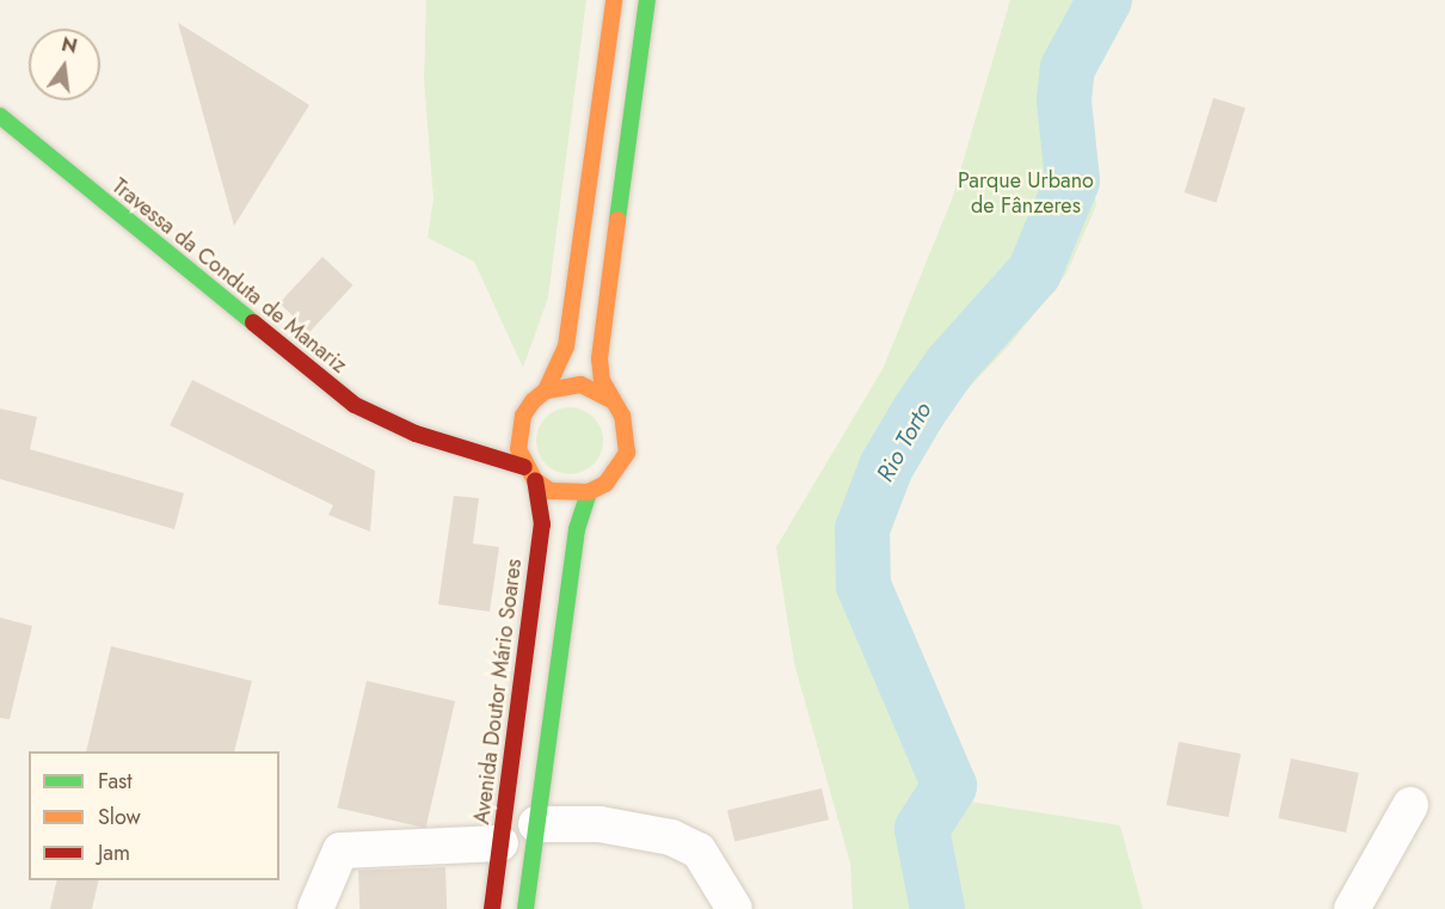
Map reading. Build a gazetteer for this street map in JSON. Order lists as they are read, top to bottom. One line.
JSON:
{"streets":{"main road":["Travessa da Conduta de Manariz","Avenida Doutor Mário Soares"]},"crossings":[["Travessa da Conduta de Manariz","Avenida Doutor Mário Soares"]],"water":["Rio Torto"],"parks":["Parque Urbano de Fânzeres"],"legend":["Fast","Slow","Jam"],"north":"top"}
